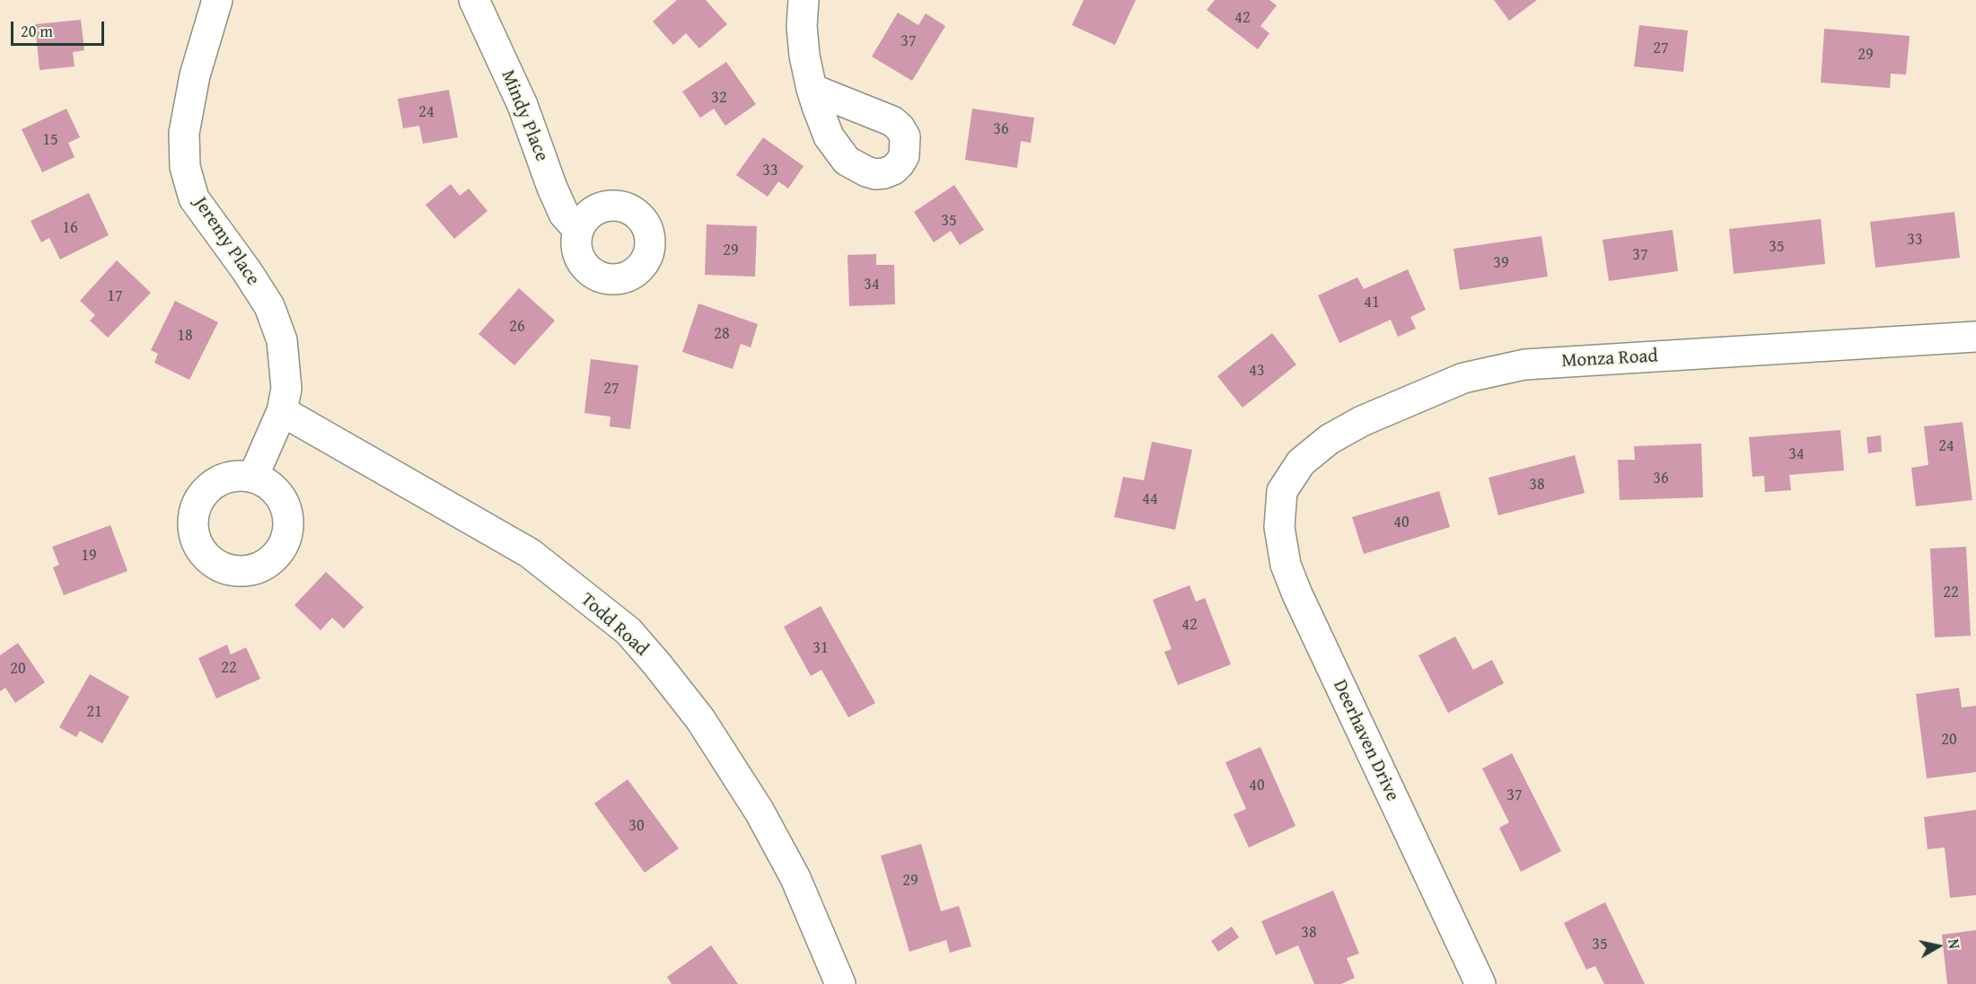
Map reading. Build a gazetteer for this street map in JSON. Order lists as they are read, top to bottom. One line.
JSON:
{"streets":{"street":["Mindy Place","Jeremy Place","Monza Road","Todd Road","Deerhaven Drive"]},"crossings":[["Jeremy Place","Todd Road"],["Monza Road","Deerhaven Drive"]],"house_numbers":["42","37","27","29","32","24","36","15","33","35","16","33","35","29","37","39","34","17","41","26","28","18","43","27","24","34","36","38","44","40","19","22","42","31","22","20","21","20","40","37","30","29","38","35"],"scale_bar":"20 m","north":"right"}
